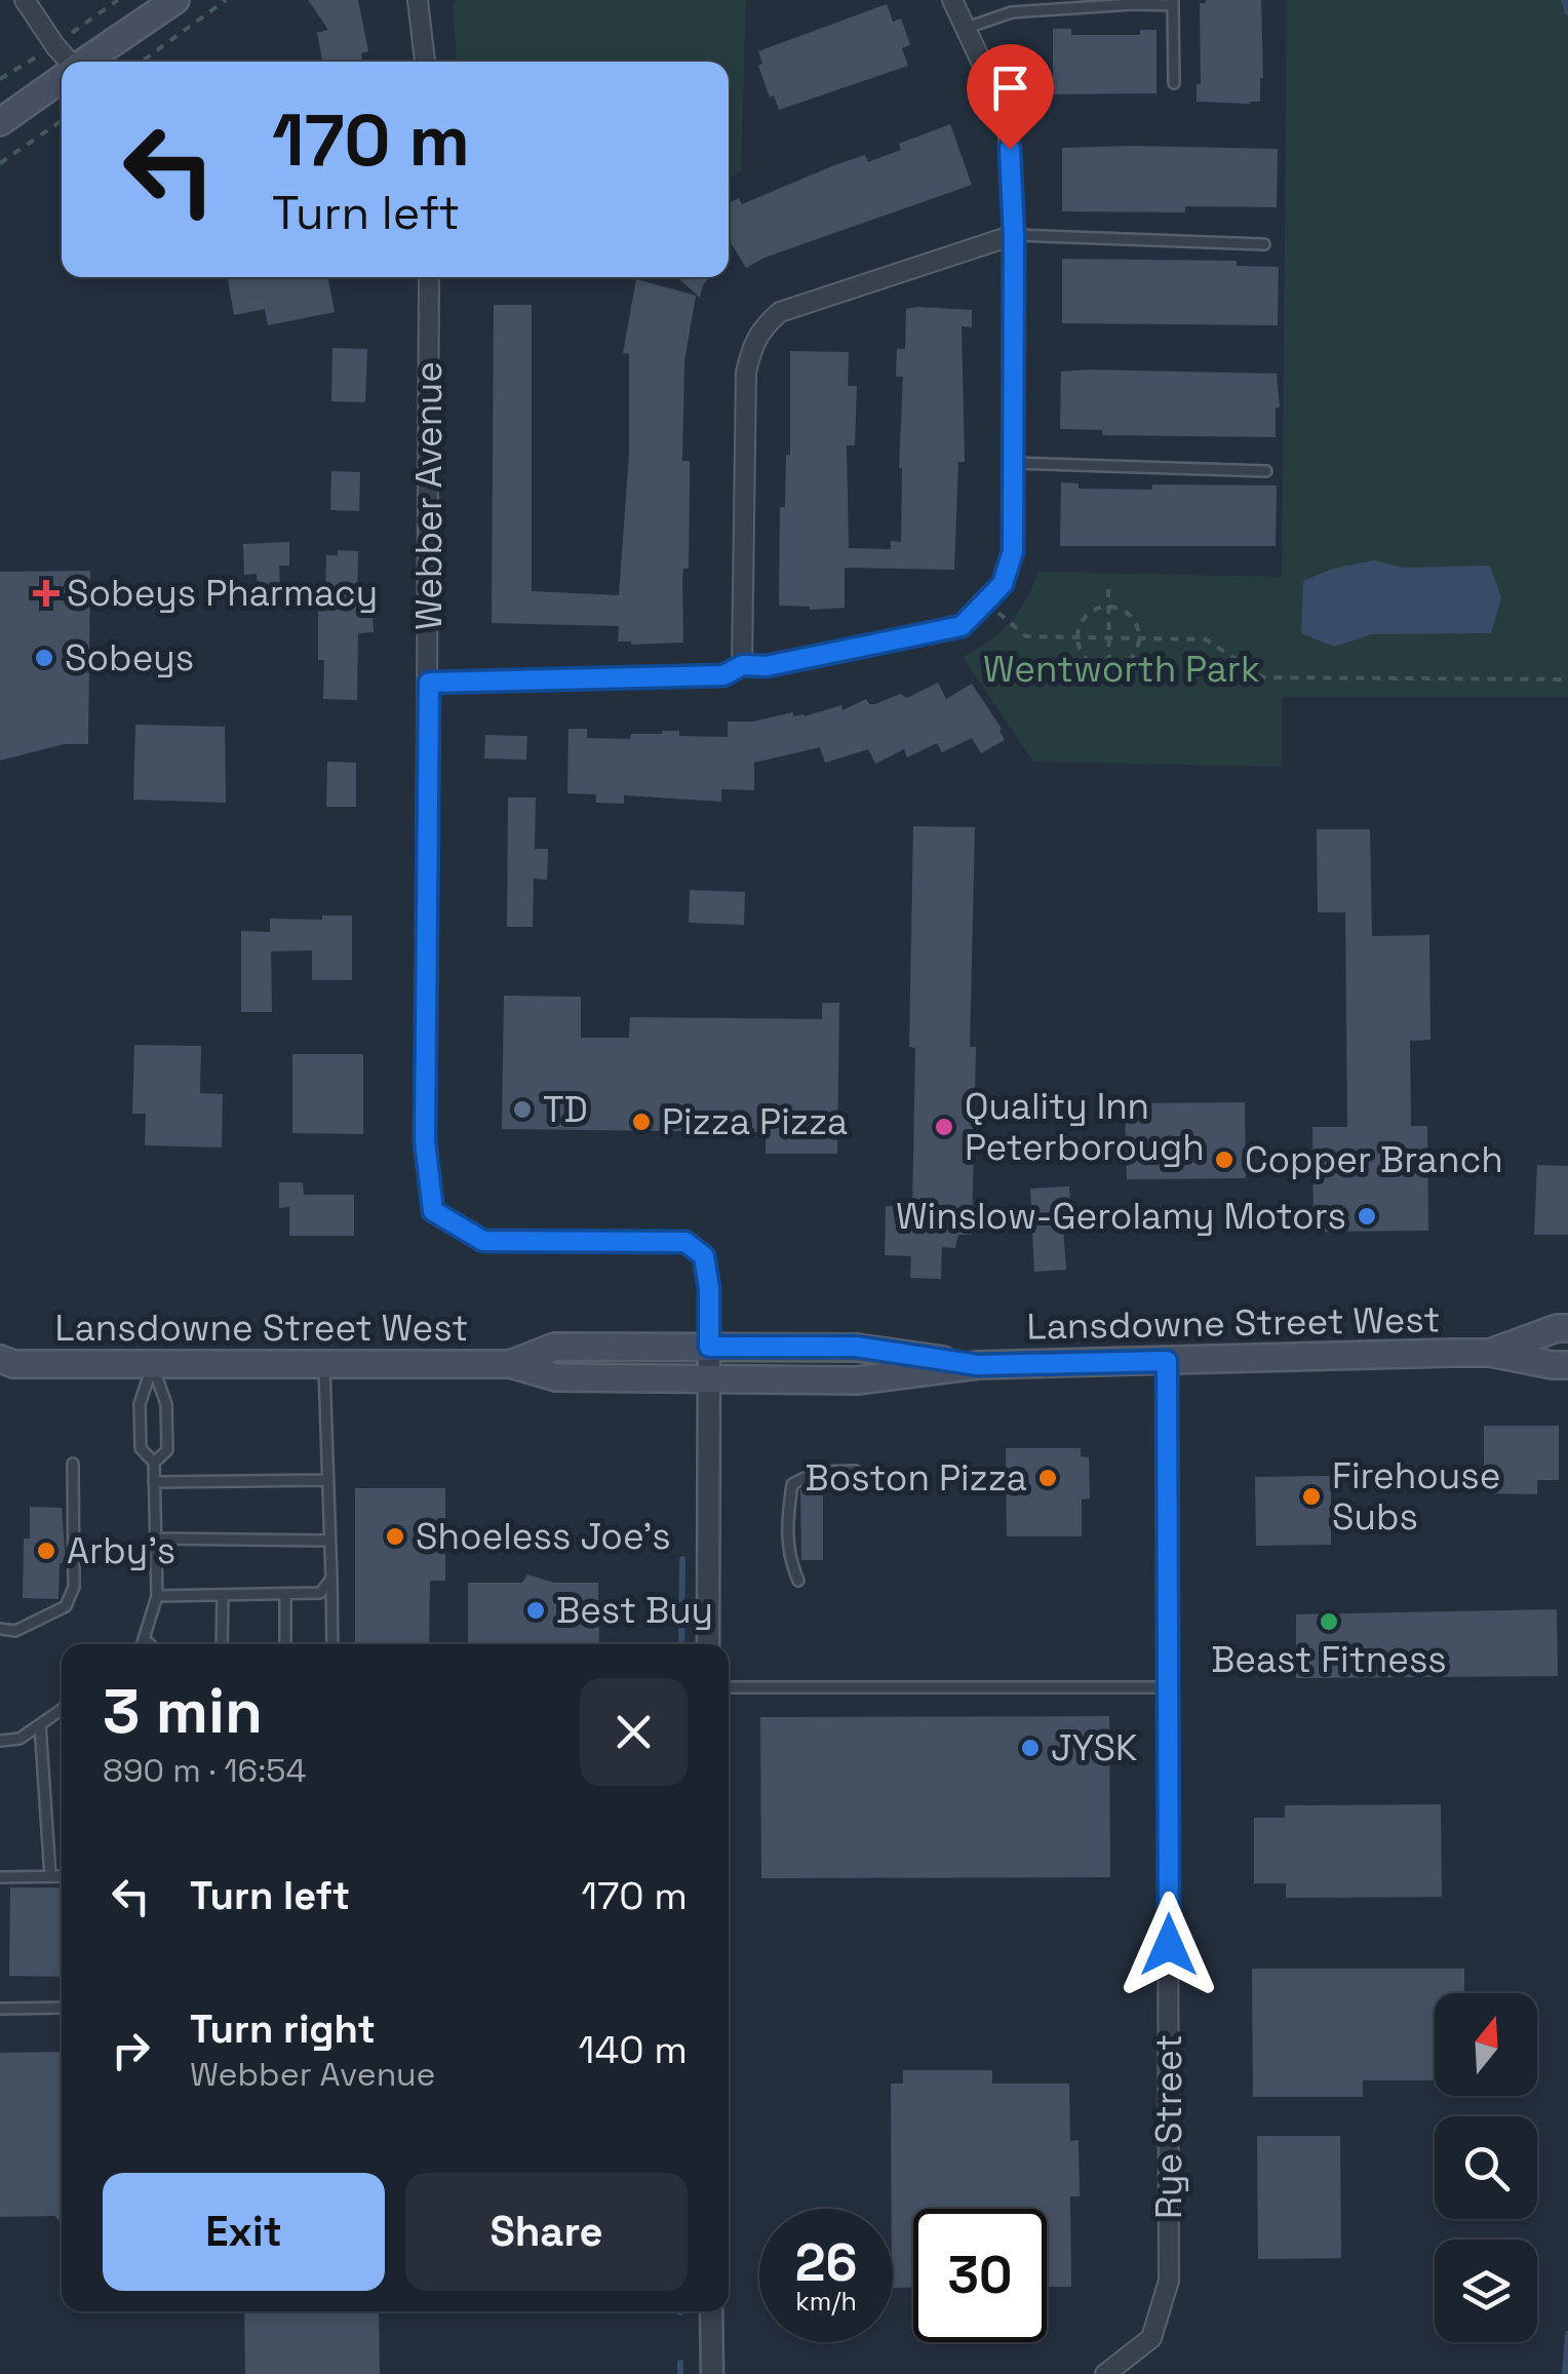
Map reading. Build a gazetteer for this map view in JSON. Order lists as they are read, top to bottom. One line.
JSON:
{"streets":{"main road":["Lansdowne Street West"],"street":["Webber Avenue","Rye Street"]},"crossings":[["Webber Avenue","Lansdowne Street West"],["Lansdowne Street West","Rye Street"]],"parks":["Wentworth Park"],"places":{"health":["Sobeys Pharmacy"],"other":["Sobeys","TD","Pizza Pizza","Quality Inn Peterborough","Copper Branch","Winslow-Gerolamy Motors","Boston Pizza","Firehouse Subs","Shoeless Joe's","Arby's","Best Buy","Beast Fitness","JYSK"]},"north":"top","page":{"turn":["170 m","Turn left"],"heading":["3 min","890 m · 16:54"],"list":[{"name":"Turn left","value":"170 m"},{"name":"Turn right","note":"Webber Avenue","value":"140 m"}],"buttons":["Exit","Share"],"speed":"26 km/h","limit":"30"}}
